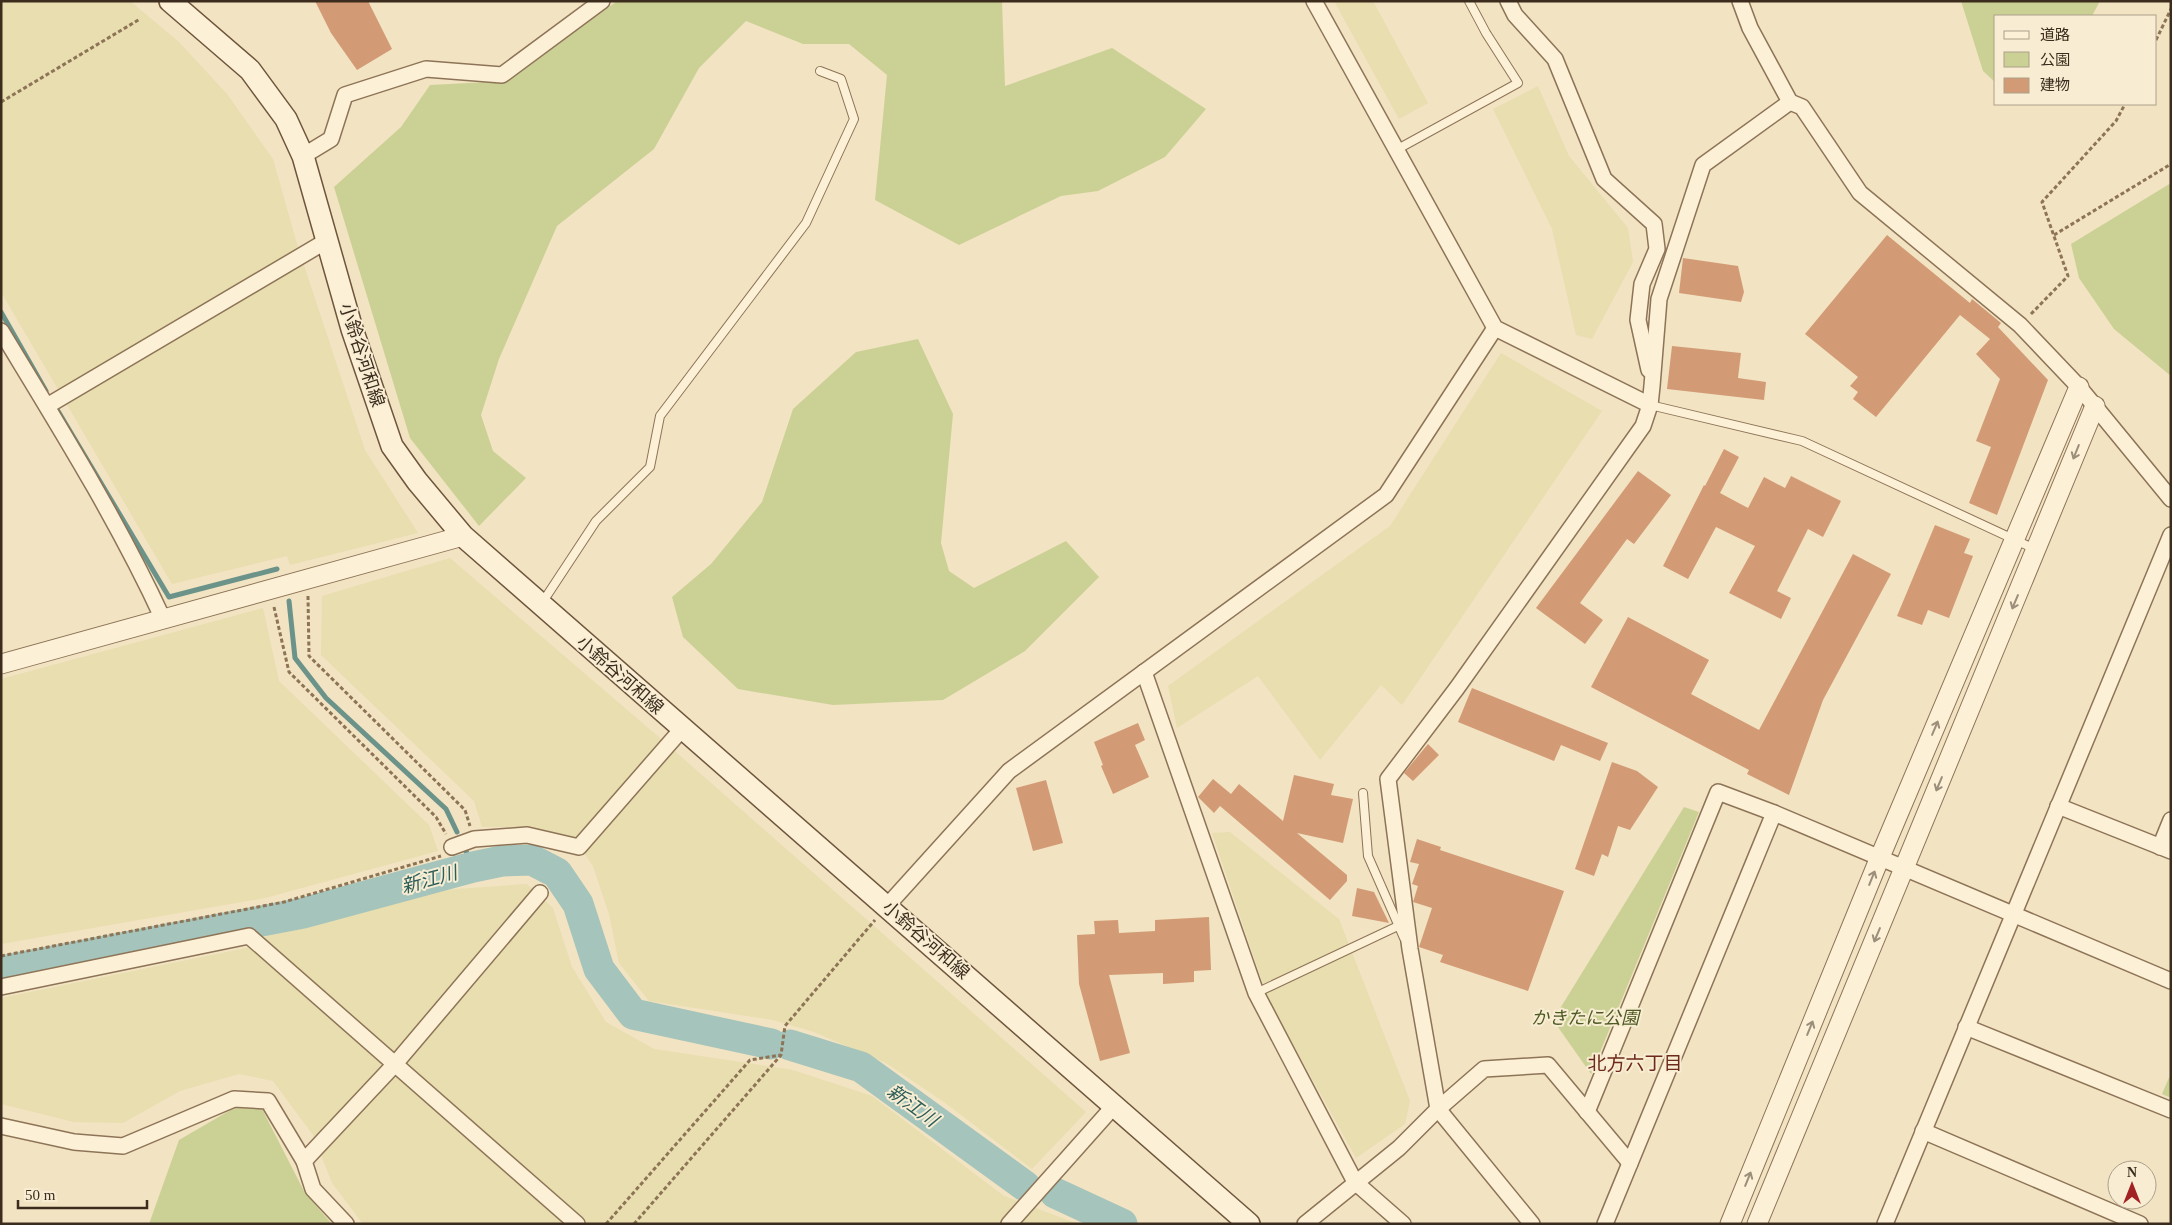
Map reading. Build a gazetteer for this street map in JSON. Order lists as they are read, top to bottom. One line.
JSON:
{"streets":{"main road":["小鈴谷河和線"]},"districts":["北方六丁目"],"water":["新江川"],"parks":["かきたに公園"],"legend":["道路","公園","建物"],"scale_bar":"50 m","north":"top"}
